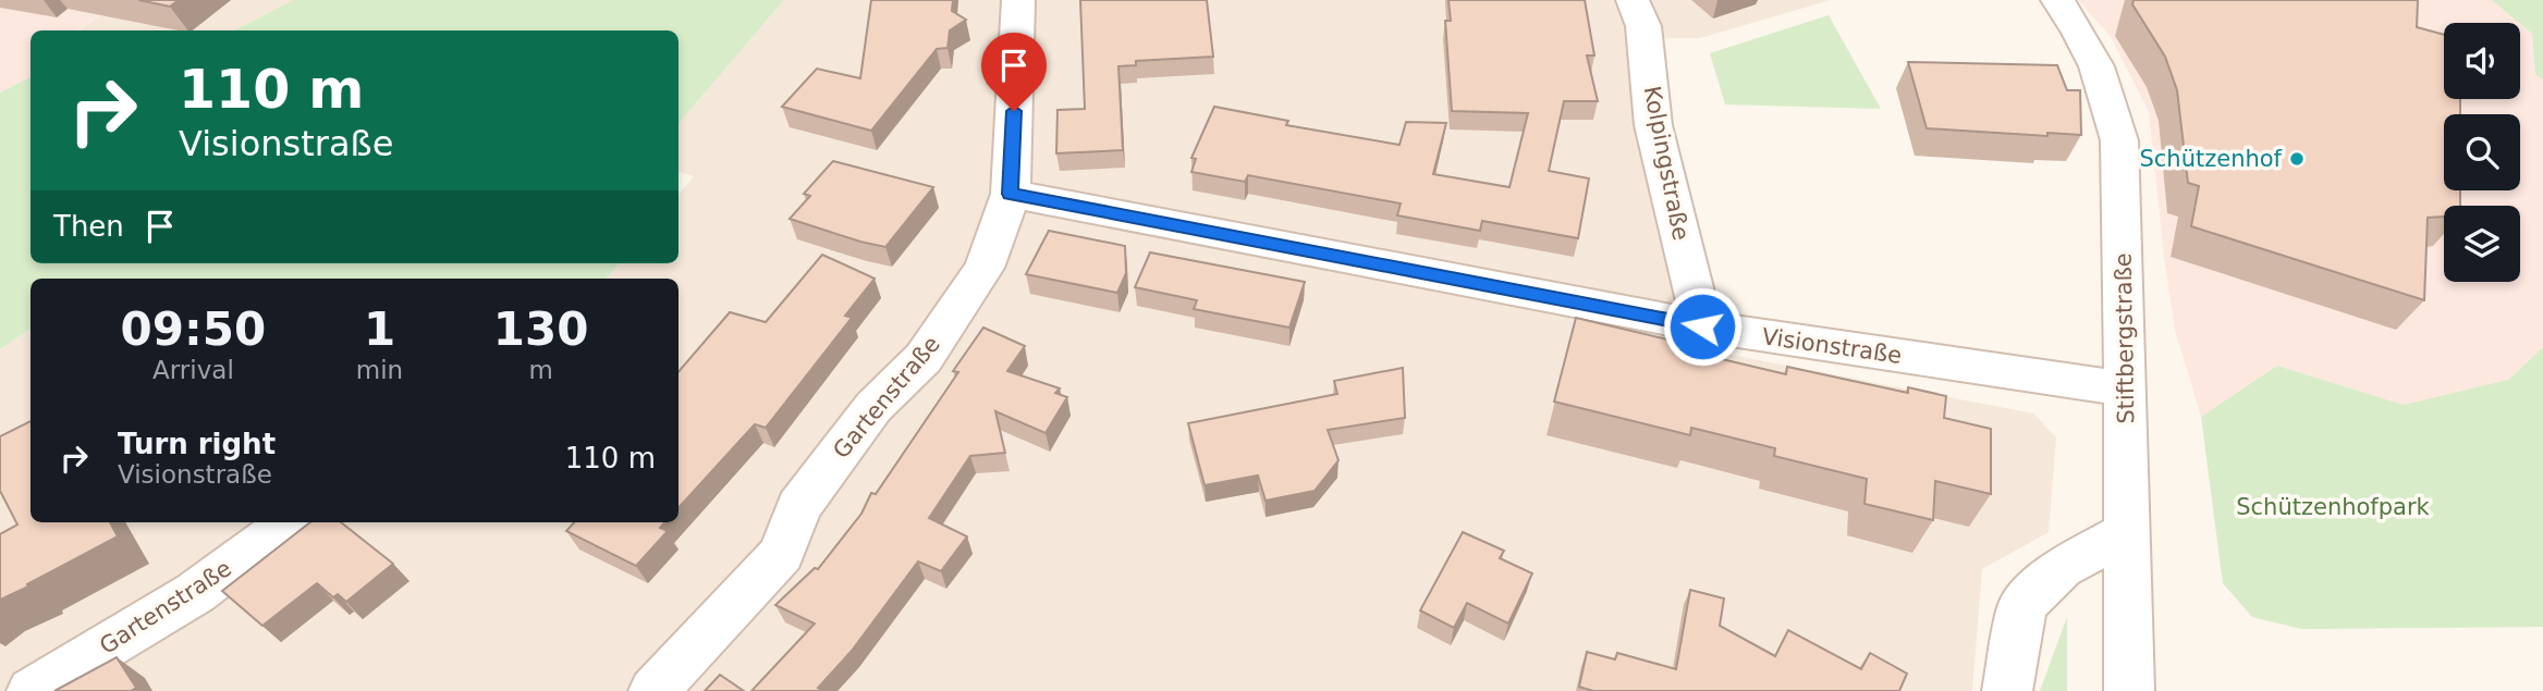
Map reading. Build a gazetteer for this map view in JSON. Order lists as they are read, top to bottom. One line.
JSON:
{"streets":{"street":["Kolpingstraße","Stiftbergstraße","Visionstraße","Gartenstraße"]},"crossings":[["Kolpingstraße","Visionstraße"],["Stiftbergstraße","Visionstraße"],["Visionstraße","Gartenstraße"]],"parks":["Schützenhofpark"],"places":["Schützenhof"],"page":{"turn":["110 m","Visionstraße"],"then":"Then","eta":["09:50","Arrival","1","min","130","m"],"list":[{"name":"Turn right","note":"Visionstraße","value":"110 m"}]}}
